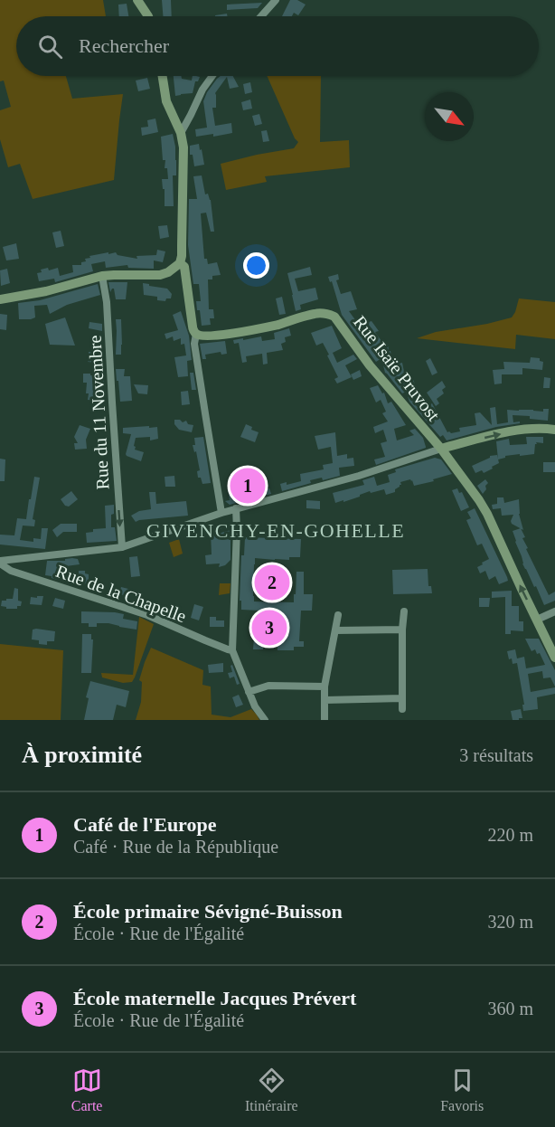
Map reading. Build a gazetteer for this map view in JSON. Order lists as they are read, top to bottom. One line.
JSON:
{"streets":{"street":["Rue Isaïe Pruvost","Rue du 11 Novembre","Rue de la Chapelle"]},"one_way":["Rue Isaïe Pruvost","Rue du 11 Novembre"],"districts":["GIVENCHY-EN-GOHELLE"],"north":"bottom right","page":{"search":"Rechercher","pins":["1","2","3"],"heading":["À proximité","3 résultats"],"list":[{"mark":"1","name":"Café de l'Europe","note":"Café · Rue de la République","value":"220 m"},{"mark":"2","name":"École primaire Sévigné-Buisson","note":"École · Rue de l'Égalité","value":"320 m"},{"mark":"3","name":"École maternelle Jacques Prévert","note":"École · Rue de l'Égalité","value":"360 m"}],"nav":["Carte","Itinéraire","Favoris"]}}
